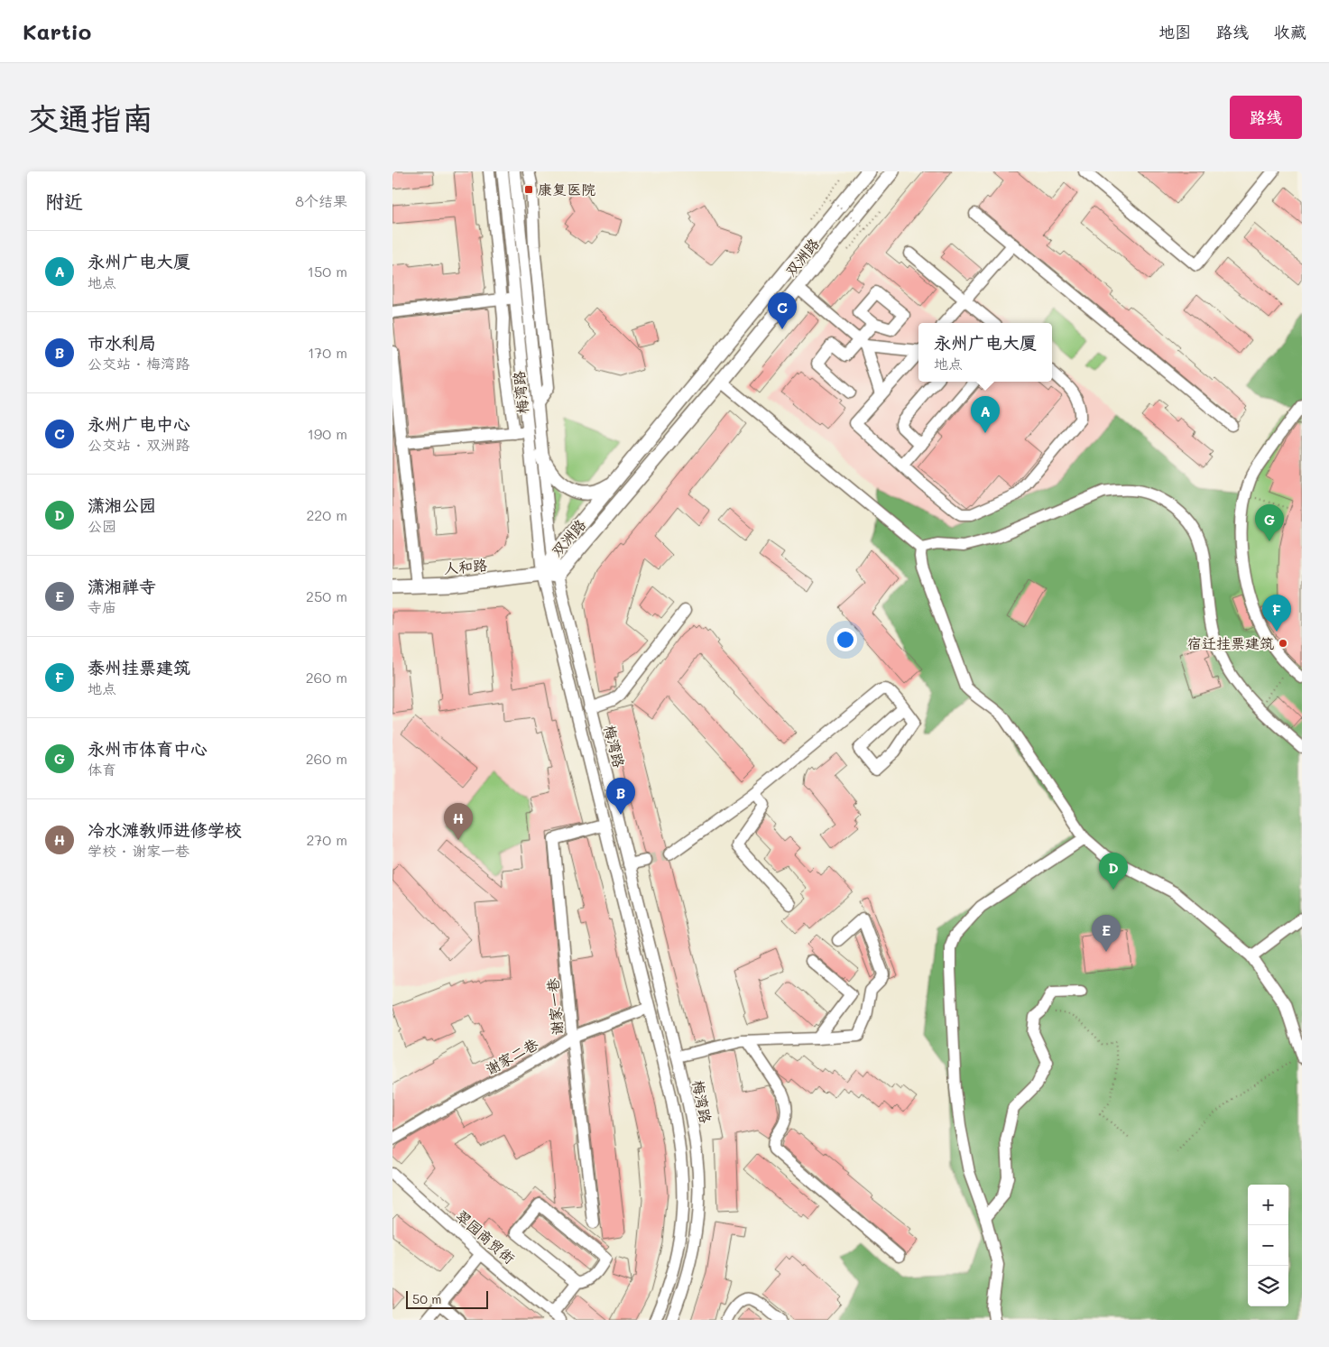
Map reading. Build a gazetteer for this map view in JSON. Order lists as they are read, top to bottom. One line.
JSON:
{"streets":{"main road":["双洲路","人和路"],"street":["梅湾路","谢家一巷","谢家二巷","翠园商贸街"]},"crossings":[["双洲路","梅湾路"],["双洲路","人和路"],["梅湾路","人和路"],["梅湾路","谢家一巷"],["梅湾路","谢家二巷"],["谢家一巷","谢家二巷"]],"places":{"transit":["康复医院"],"other":["宿迁挂票建筑"]},"scale_bar":"50 m","page":{"header":"Kartio","nav":["地图","路线","收藏"],"buttons":"路线","title":"交通指南","heading":["附近","8个结果"],"list":[{"mark":"A","name":"永州广电大厦","note":"地点","value":"150 m"},{"mark":"B","name":"市水利局","note":"公交站 · 梅湾路","value":"170 m"},{"mark":"C","name":"永州广电中心","note":"公交站 · 双洲路","value":"190 m"},{"mark":"D","name":"潇湘公园","note":"公园","value":"220 m"},{"mark":"E","name":"潇湘禅寺","note":"寺庙","value":"250 m"},{"mark":"F","name":"泰州挂票建筑","note":"地点","value":"260 m"},{"mark":"G","name":"永州市体育中心","note":"体育","value":"260 m"},{"mark":"H","name":"冷水滩教师进修学校","note":"学校 · 谢家一巷","value":"270 m"}],"pins":["C","A","G","F","B","H","D","E"],"popup":["永州广电大厦","地点"],"map_buttons":["+","−"],"scale":"50 m"}}
